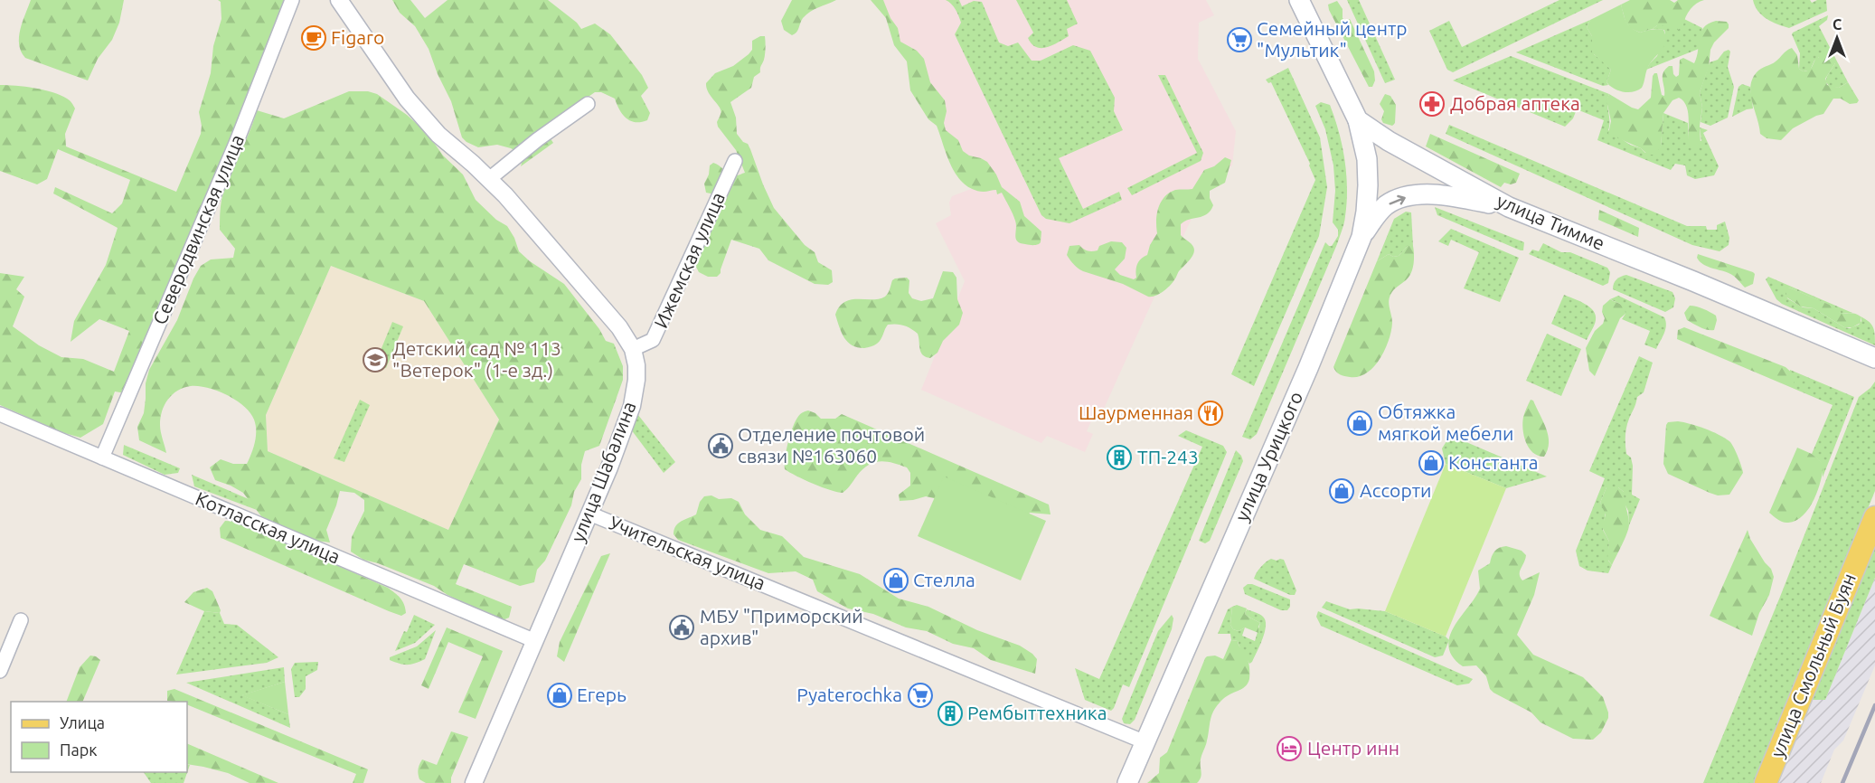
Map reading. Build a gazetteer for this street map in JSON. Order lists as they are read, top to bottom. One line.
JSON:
{"streets":{"main road":["улица Тимме","улица Урицкого","улица Смольный Буян"],"street":["Северодвинская улица","Ижемская улица","улица Шабалина","Котласская улица","Учительская улица"]},"crossings":[["улица Тимме","улица Урицкого"],["Северодвинская улица","Котласская улица"],["Ижемская улица","улица Шабалина"],["улица Урицкого","Учительская улица"],["улица Шабалина","Котласская улица"],["улица Шабалина","Учительская улица"]],"places":{"cafe":["Figaro"],"supermarket":["Семейный центр \"Мультик\"","Pyaterochka"],"pharmacy":["Добрая аптека"],"school or university":["Детский сад № 113 \"Ветерок\" (1-е зд.)"],"restaurant":["Шаурменная"],"shop":["Обтяжка мягкой мебели","Константа","Ассорти","Стелла","Егерь"],"public building":["Отделение почтовой связи №163060","МБУ \"Приморский архив\""],"building":["ТП-243","Рембыттехника"],"hotel":["Центр инн"]},"legend":["Улица","Парк"],"north":"top"}
